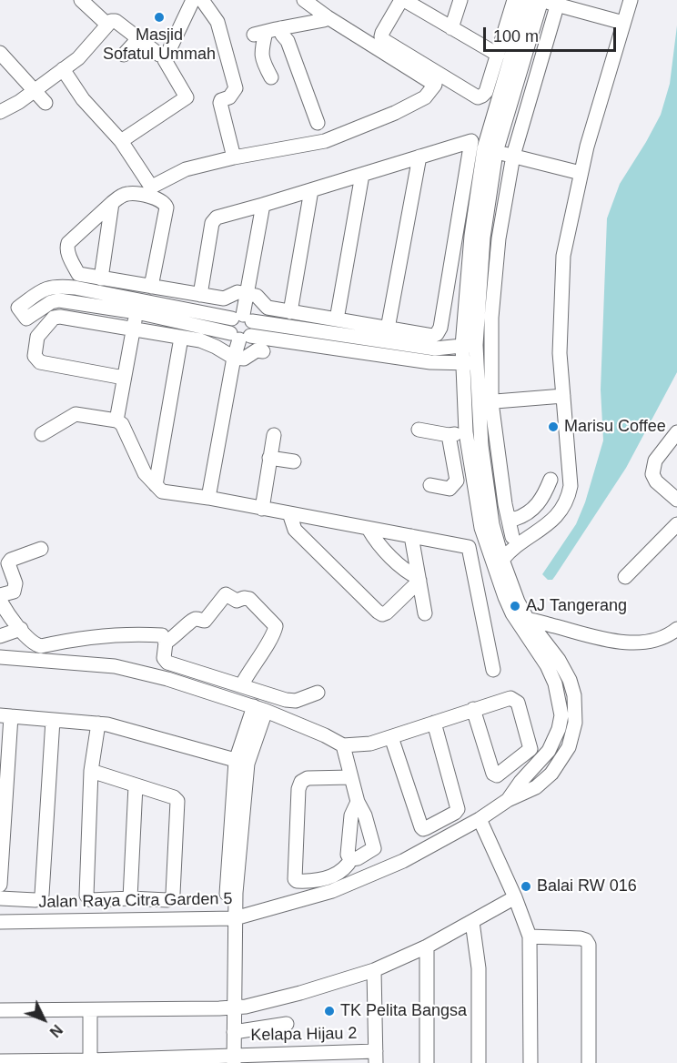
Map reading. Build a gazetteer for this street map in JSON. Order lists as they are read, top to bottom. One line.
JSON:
{"streets":{"street":["Jalan Raya Citra Garden 5","Kelapa Hijau 2"]},"places":["Masjid Sofatul Ummah","Marisu Coffee","AJ Tangerang","Balai RW 016","TK Pelita Bangsa"],"scale_bar":"100 m","north":"bottom right"}
